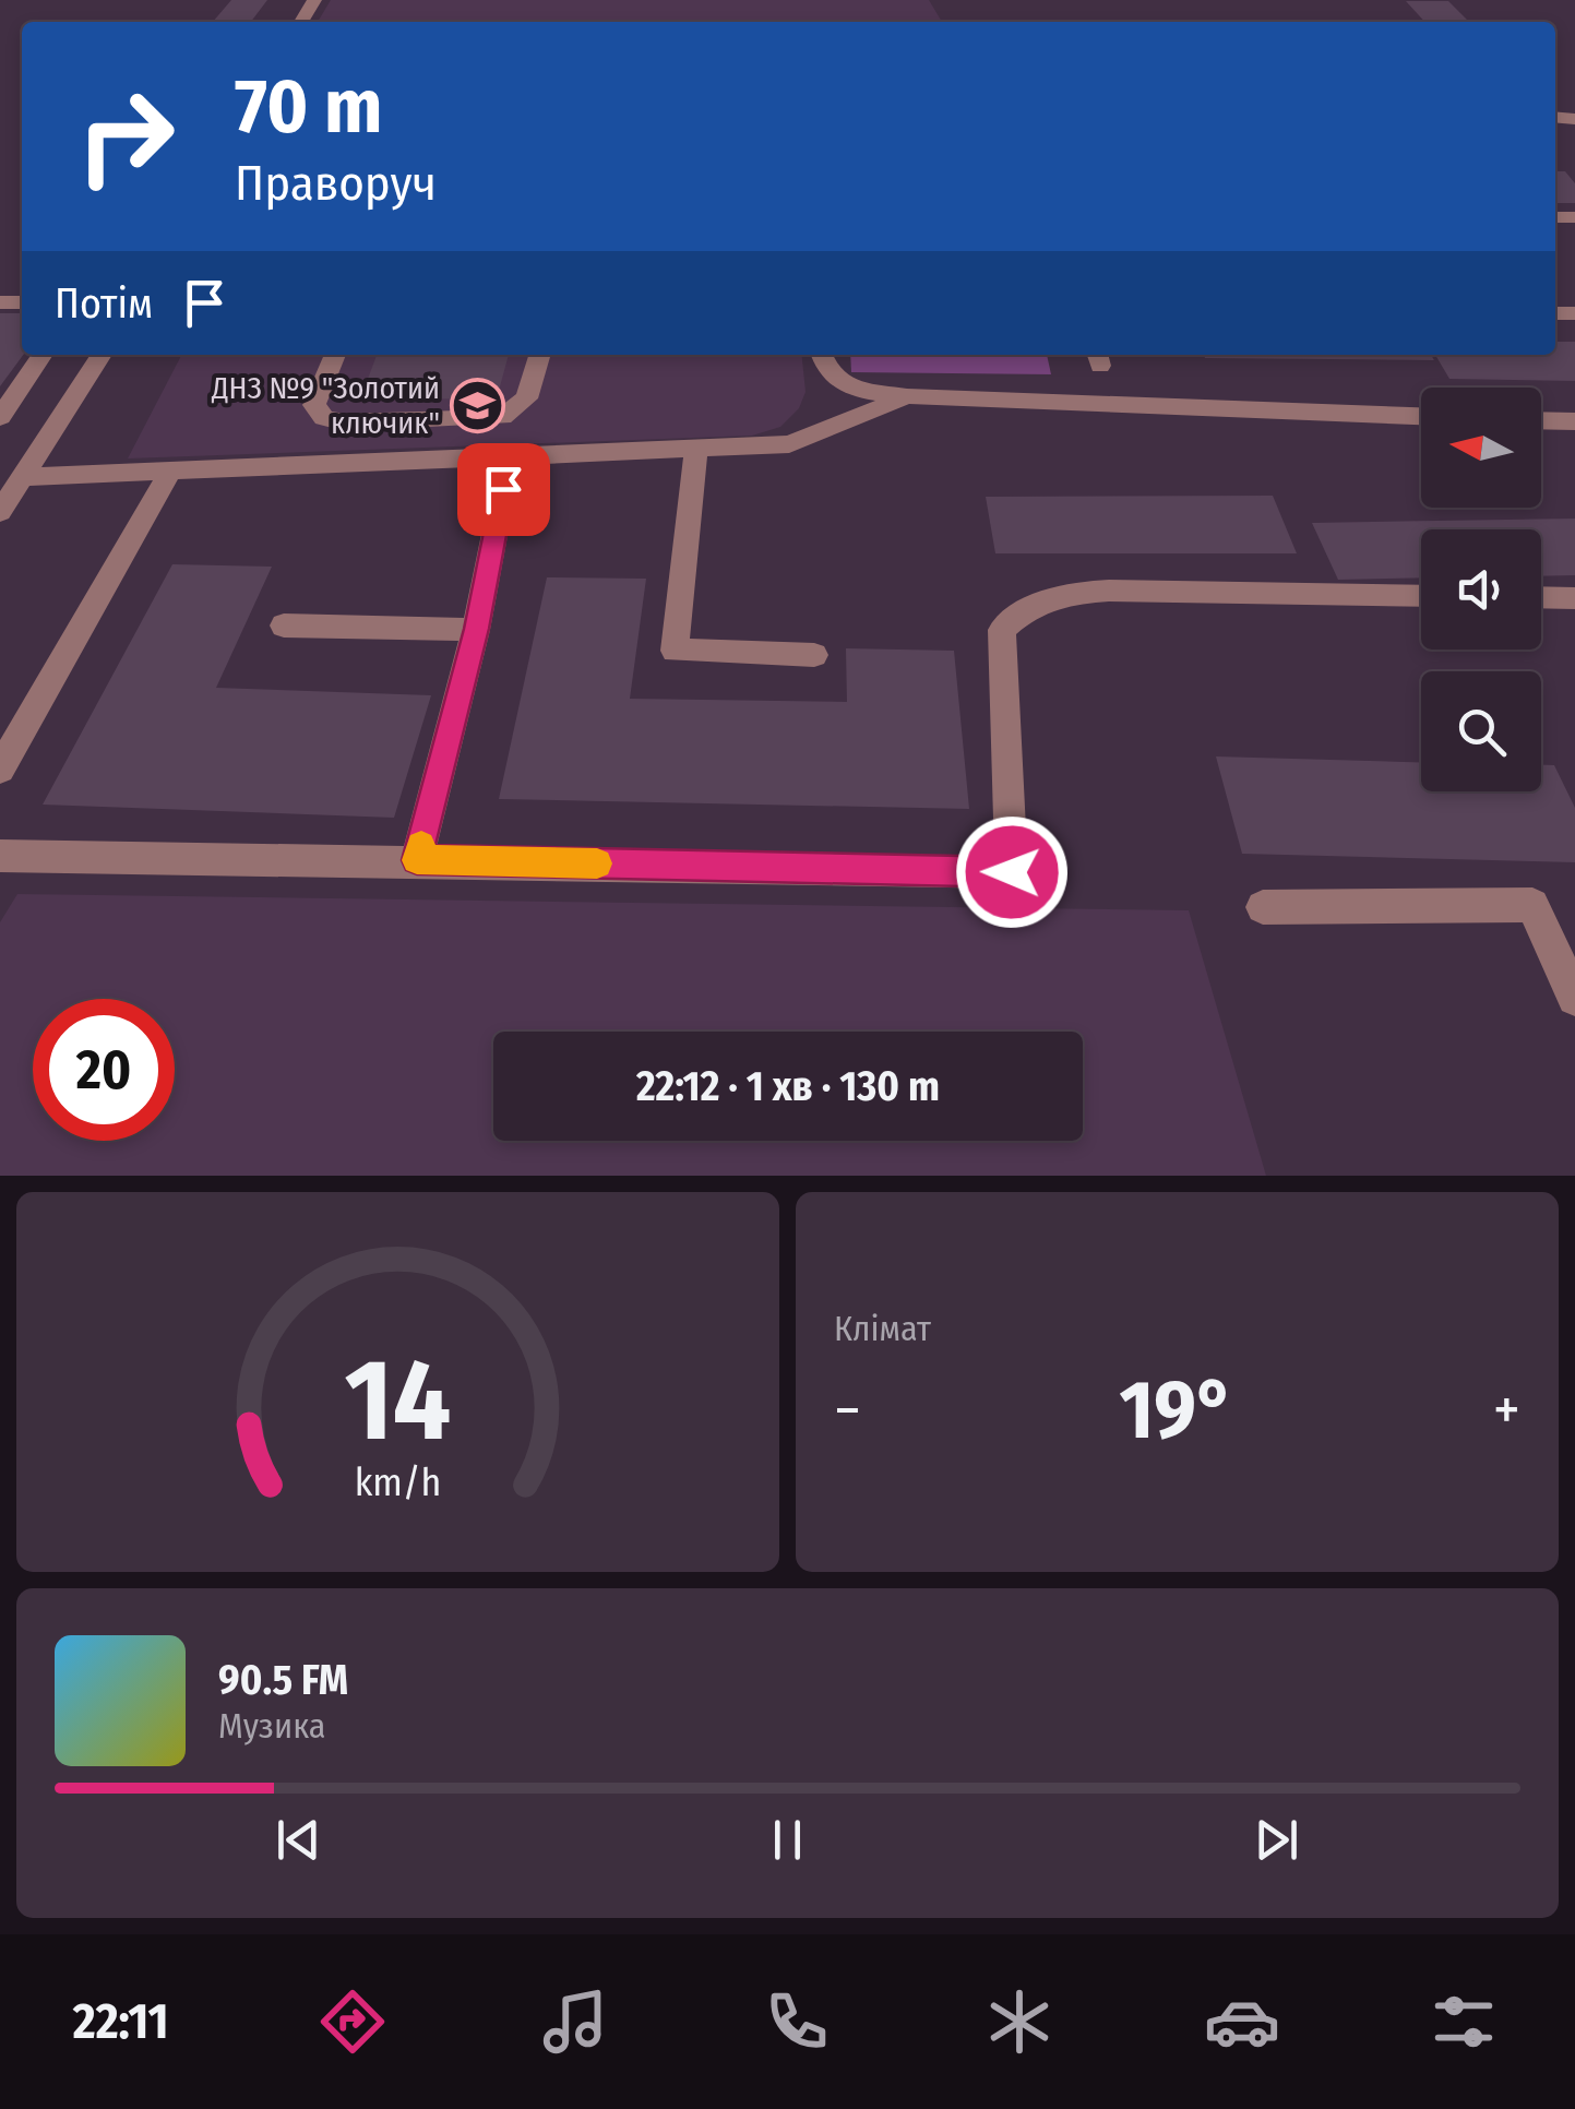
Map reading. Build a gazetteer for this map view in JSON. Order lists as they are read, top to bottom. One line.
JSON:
{"places":{"school or university":["ДНЗ №9 \"Золотий ключик\""]},"north":"left","page":{"turn":["70 m","Праворуч"],"then":"Потім","limit":"20","trip":"22:12 · 1 хв · 130 m","tile":"Клімат","heat":["−","19°","+"],"song":["90.5 FM","Музика"],"tabs":"22:11","gauge":["14","km/h"]}}
